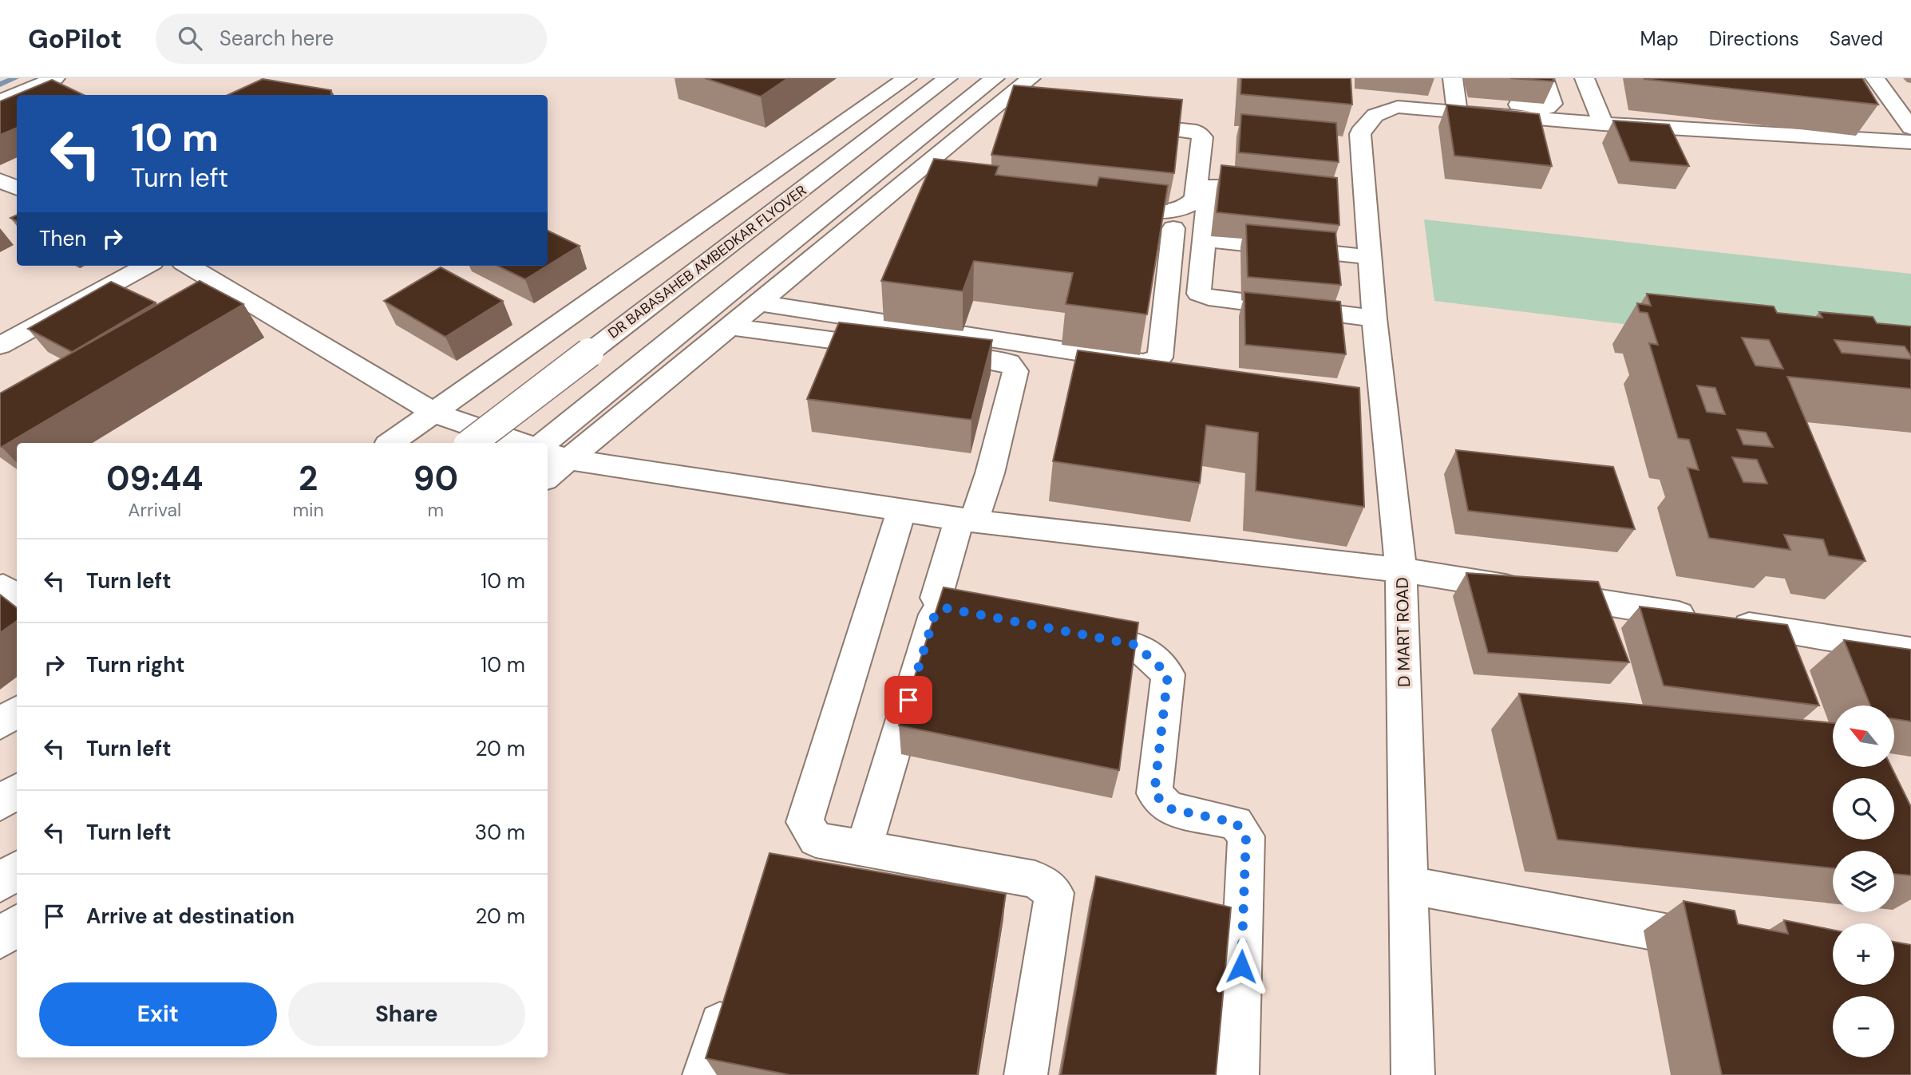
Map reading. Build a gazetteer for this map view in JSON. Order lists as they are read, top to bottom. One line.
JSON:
{"streets":{"street":["DR BABASAHEB AMBEDKAR FLYOVER","D MART ROAD"]},"north":"top left","page":{"header":"GoPilot","search":"Search here","nav":["Map","Directions","Saved"],"turn":["10 m","Turn left"],"then":"Then","eta":["09:44","Arrival","2","min","90","m"],"list":[{"name":"Turn left","value":"10 m"},{"name":"Turn right","value":"10 m"},{"name":"Turn left","value":"20 m"},{"name":"Turn left","value":"30 m"},{"name":"Arrive at destination","value":"20 m"}],"map_buttons":["+","−"],"buttons":["Exit","Share"]}}
